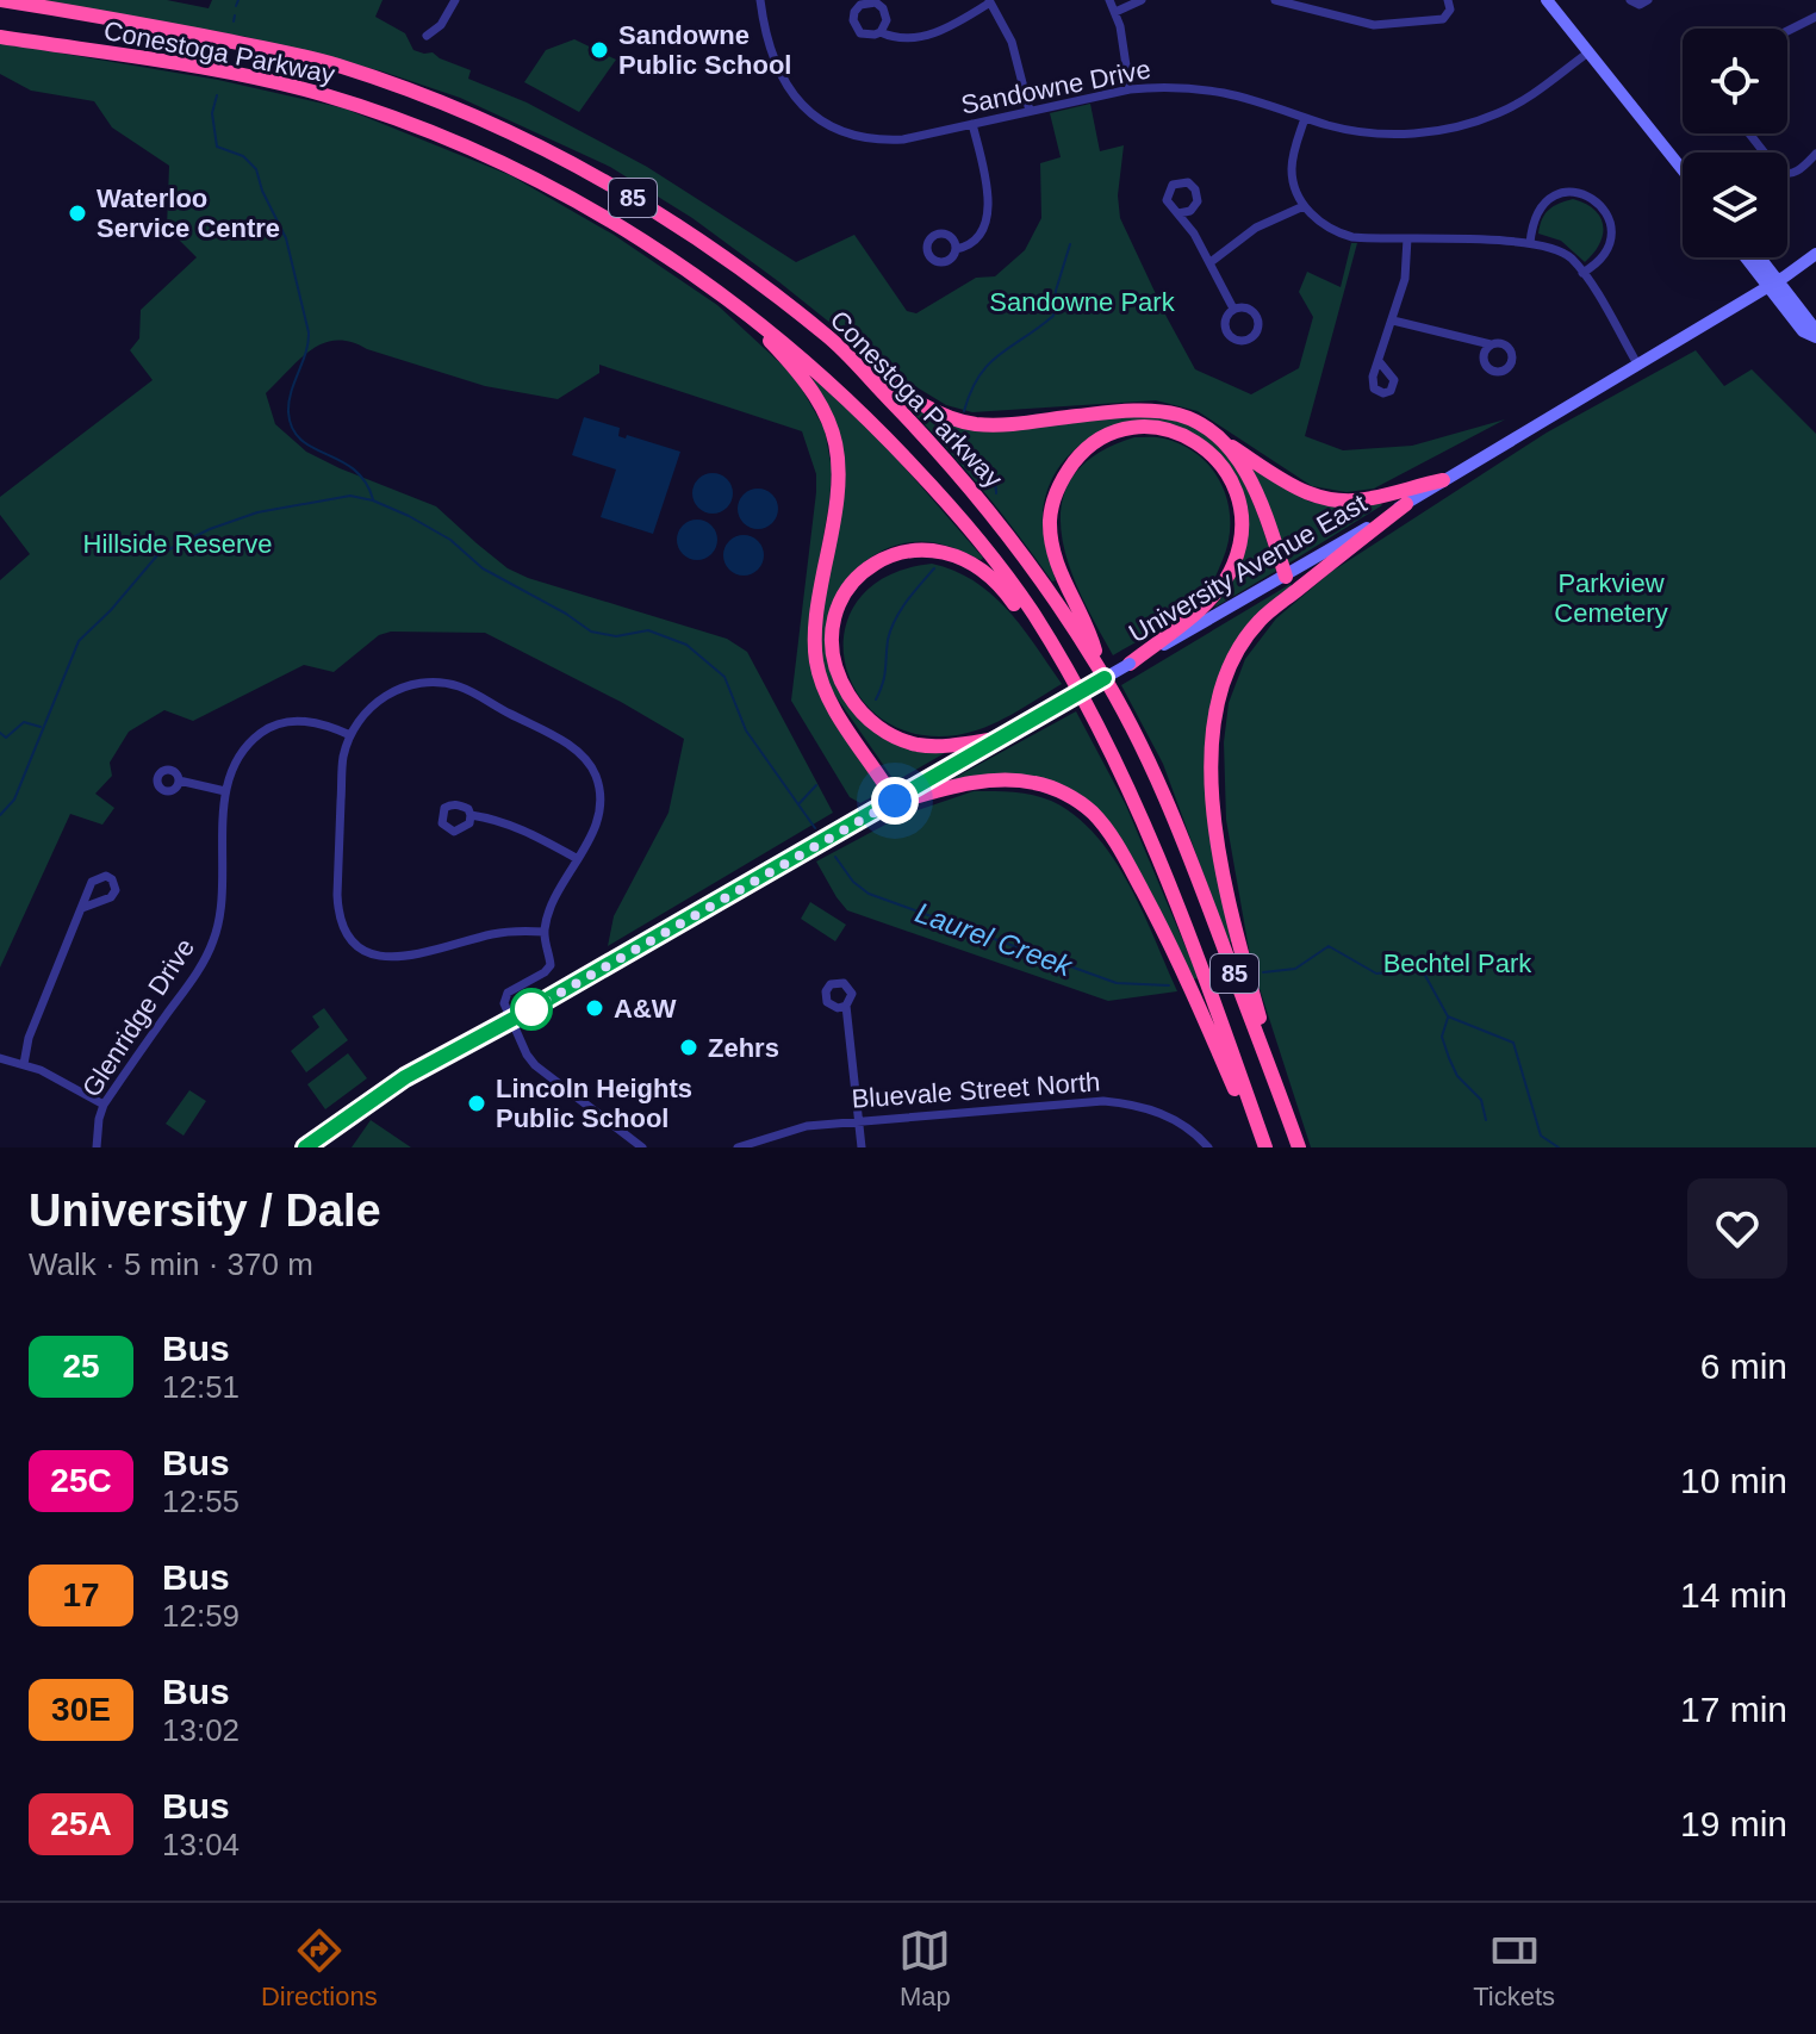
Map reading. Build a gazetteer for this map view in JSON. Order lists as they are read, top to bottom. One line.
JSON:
{"streets":{"highway":["Conestoga Parkway","85"],"main road":["University Avenue East"],"street":["Sandowne Drive","Glenridge Drive","Bluevale Street North"]},"water":["Laurel Creek"],"parks":["Sandowne Park","Hillside Reserve","Parkview Cemetery","Bechtel Park"],"places":["Sandowne Public School","Waterloo Service Centre","A&W","Zehrs","Lincoln Heights Public School"],"lines":["bus line 25"],"page":{"heading":["University / Dale","Walk · 5 min · 370 m"],"list":[{"mark":"25","name":"Bus","note":"12:51","value":"6 min"},{"mark":"25C","name":"Bus","note":"12:55","value":"10 min"},{"mark":"17","name":"Bus","note":"12:59","value":"14 min"},{"mark":"30E","name":"Bus","note":"13:02","value":"17 min"},{"mark":"25A","name":"Bus","note":"13:04","value":"19 min"}],"tabs":["Directions","Map","Tickets"]}}
